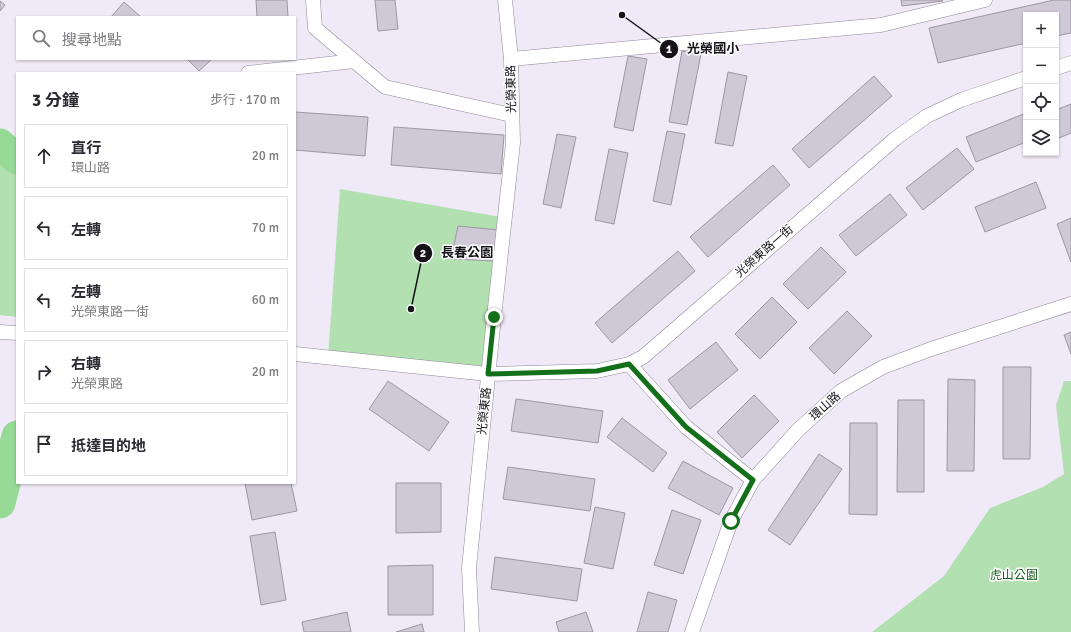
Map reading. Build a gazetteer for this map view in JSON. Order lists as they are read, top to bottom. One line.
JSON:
{"streets":{"street":["光榮東路","光榮東路一街","環山路"]},"crossings":[["光榮東路","光榮東路一街"]],"parks":["虎山公園"],"places":["光榮國小","長春公園"],"page":{"map_buttons":["+","−"],"search":"搜尋地點","heading":["3 分鐘","步行 · 170 m"],"list":[["直行","環山路","20 m"],["左轉","70 m"],["左轉","光榮東路一街","60 m"],["右轉","光榮東路","20 m"],"抵達目的地"]}}
